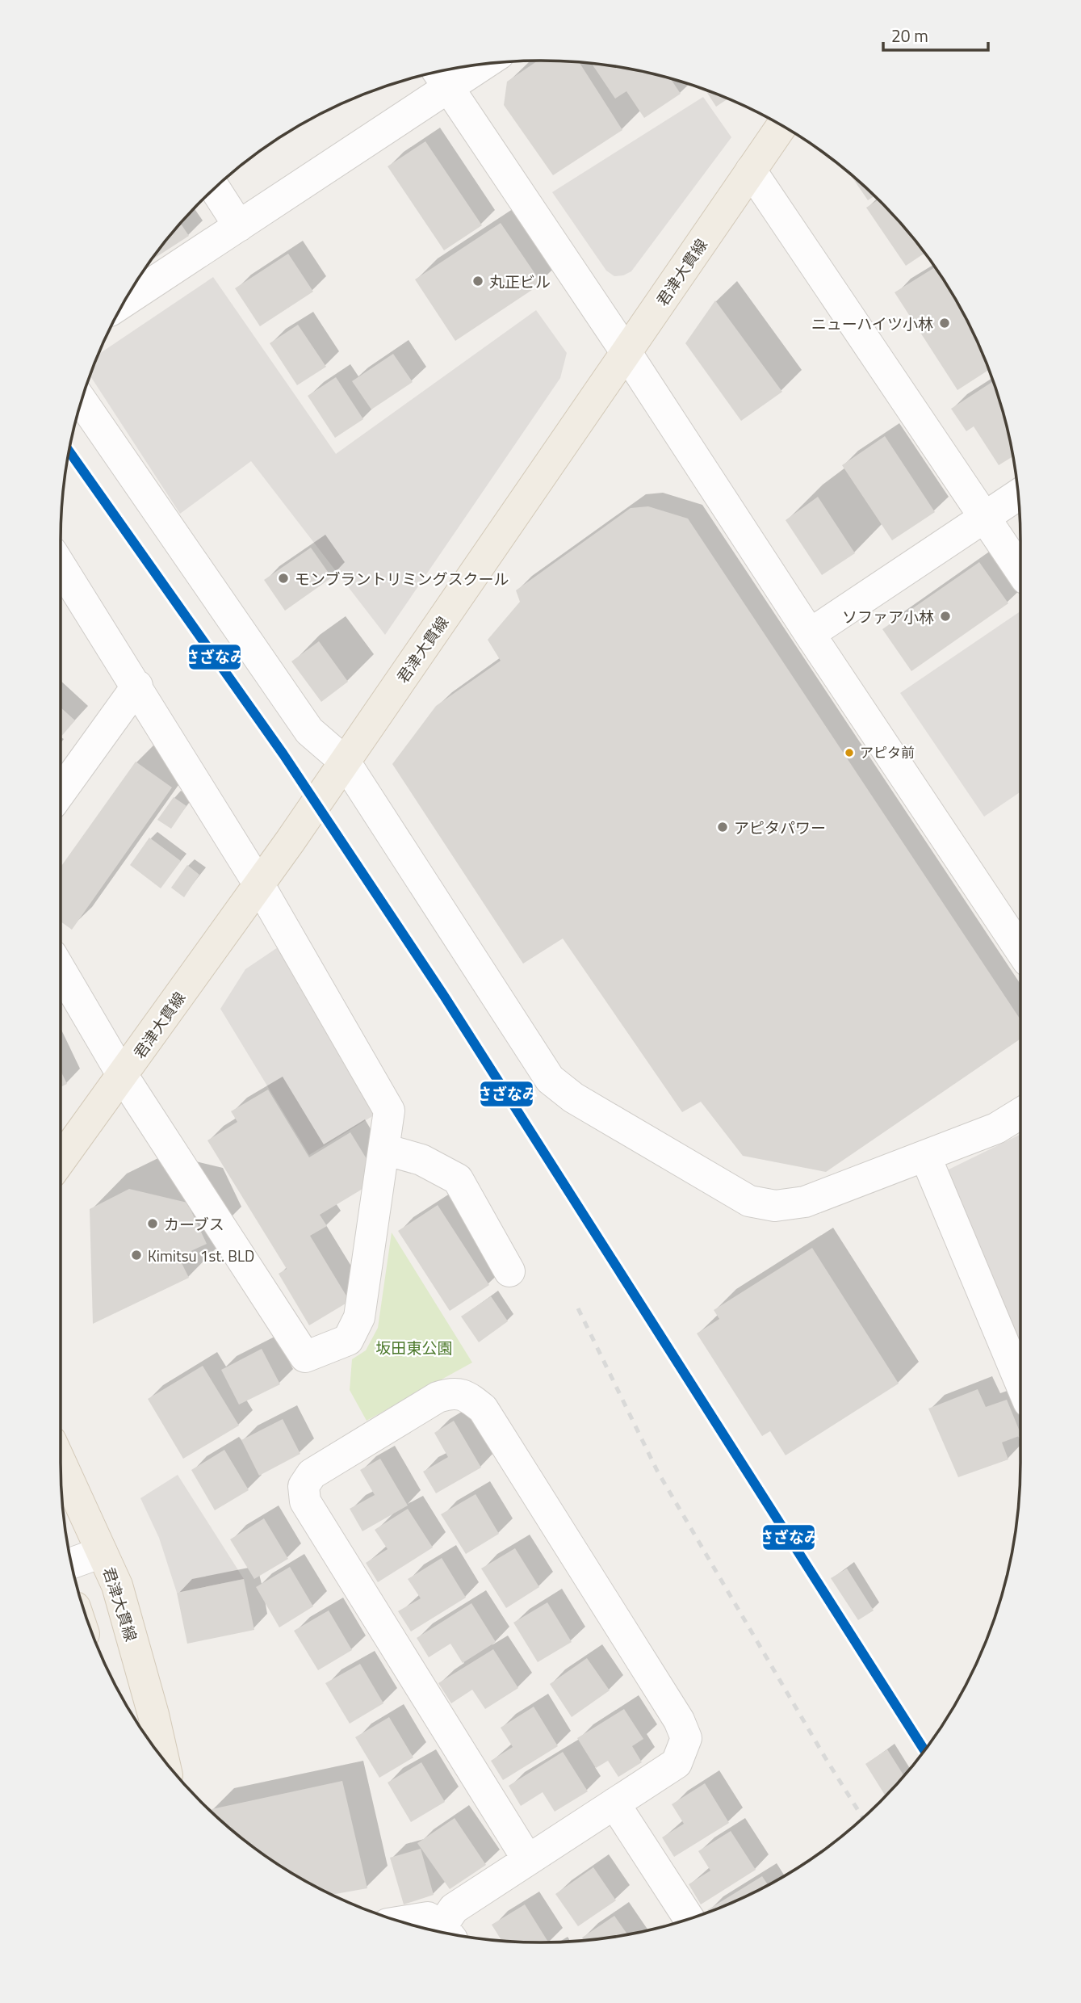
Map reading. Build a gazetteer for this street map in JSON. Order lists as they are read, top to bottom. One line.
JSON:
{"streets":{"main road":["君津大貫線"]},"parks":["坂田東公園"],"places":["丸正ビル","ニューハイツ小林","モンブラントリミングスクール","ソファア小林","アピタ前","アピタパワー","カーブス","Kimitsu 1st. BLD"],"lines":["transit line さざなみ"],"scale_bar":"20 m"}
